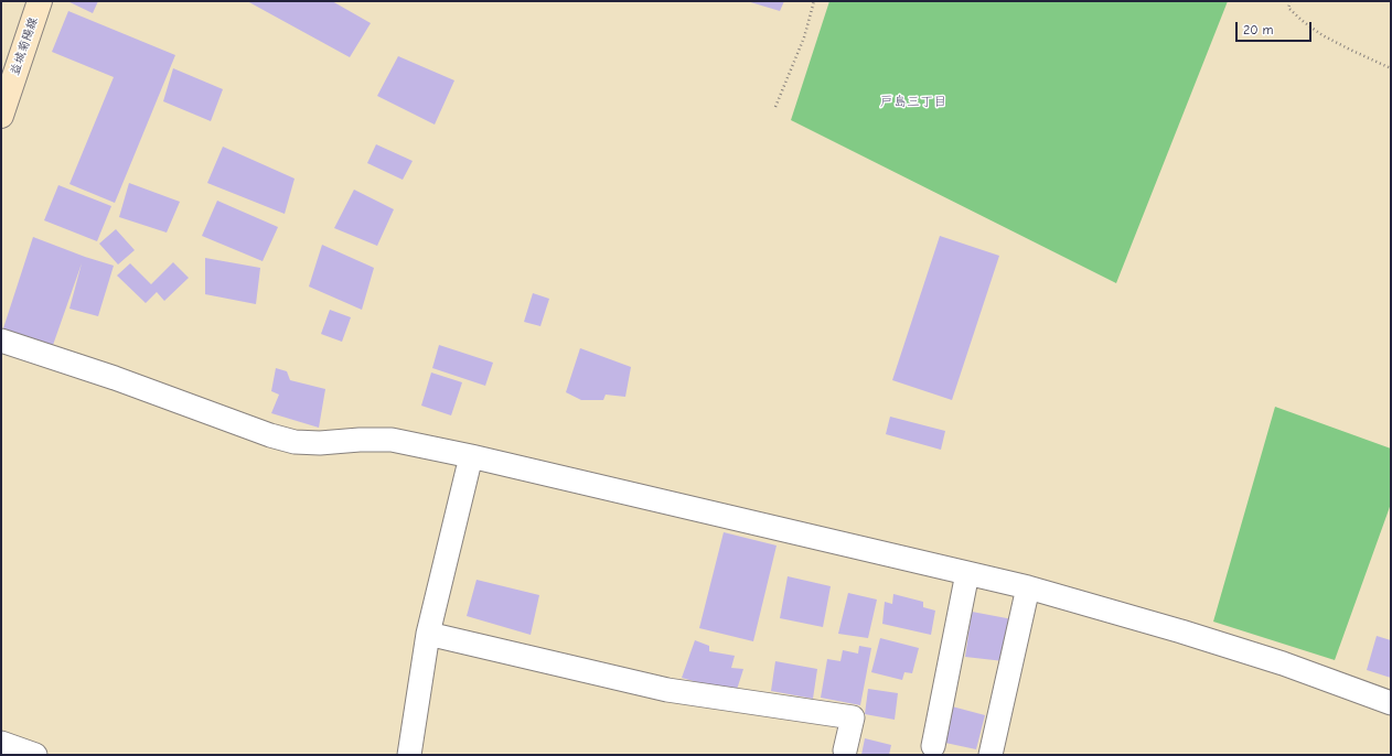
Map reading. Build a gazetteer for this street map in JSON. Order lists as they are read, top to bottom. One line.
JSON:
{"streets":{"main road":["益城菊陽線"]},"districts":["戸島三丁目"],"scale_bar":"20 m"}
